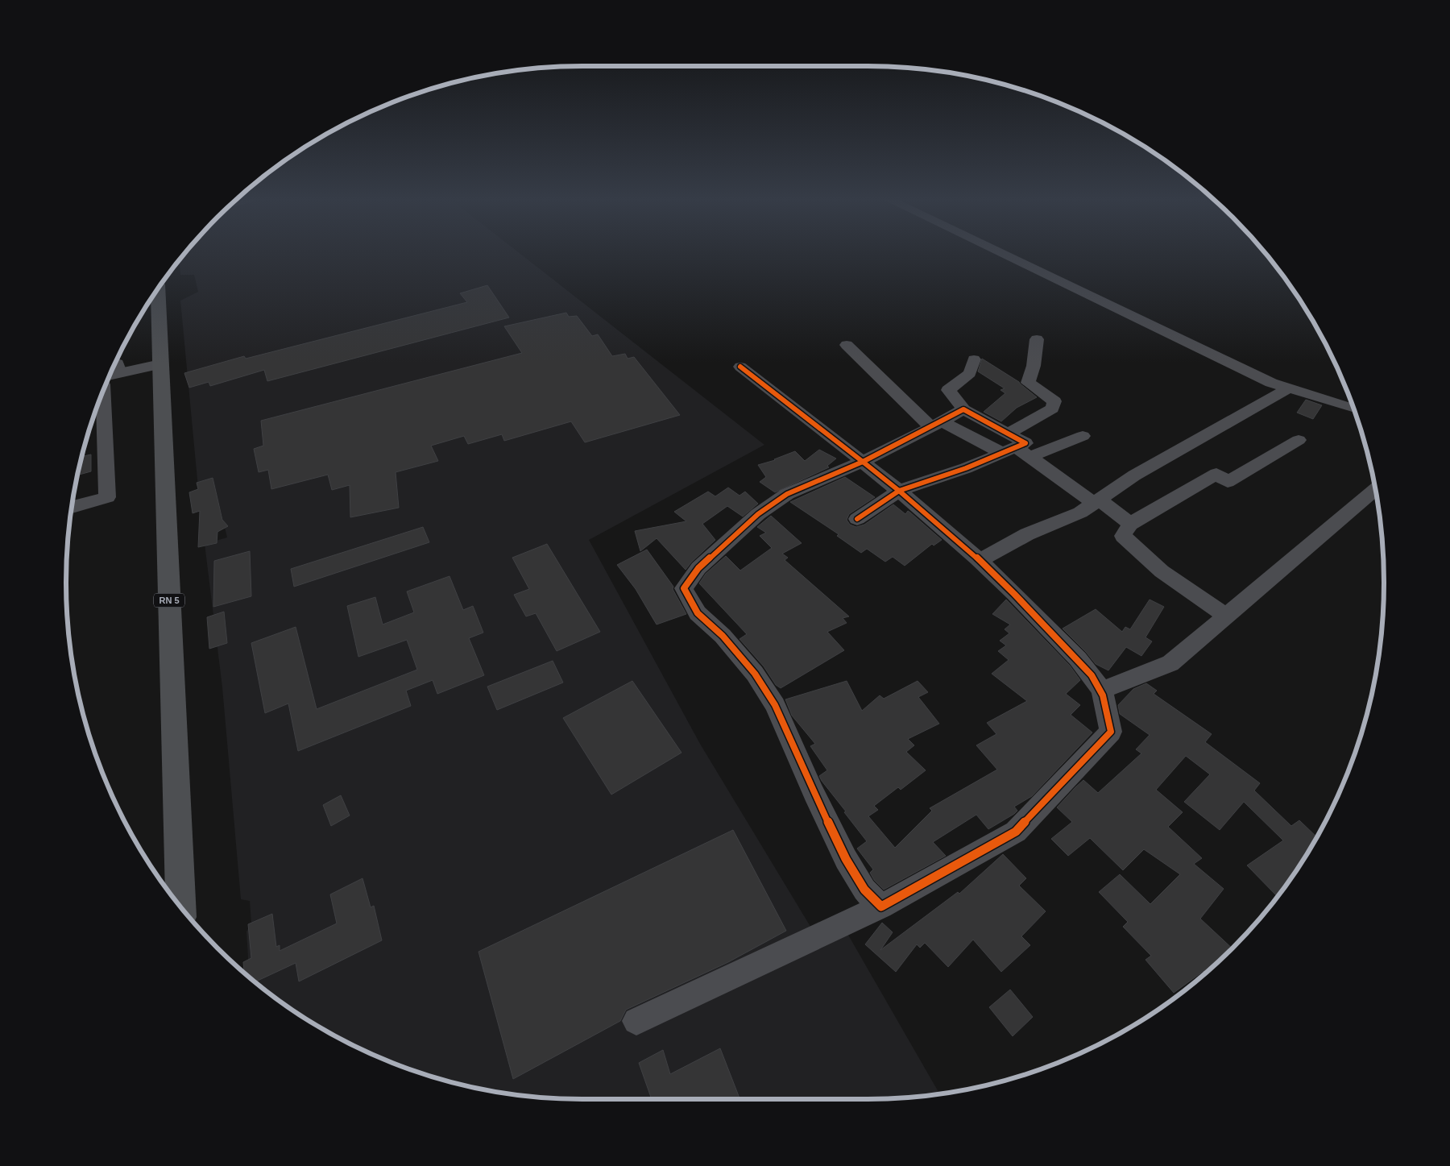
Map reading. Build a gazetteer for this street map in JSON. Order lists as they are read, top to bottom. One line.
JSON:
{"streets":{"main road":["RN 5"]}}
